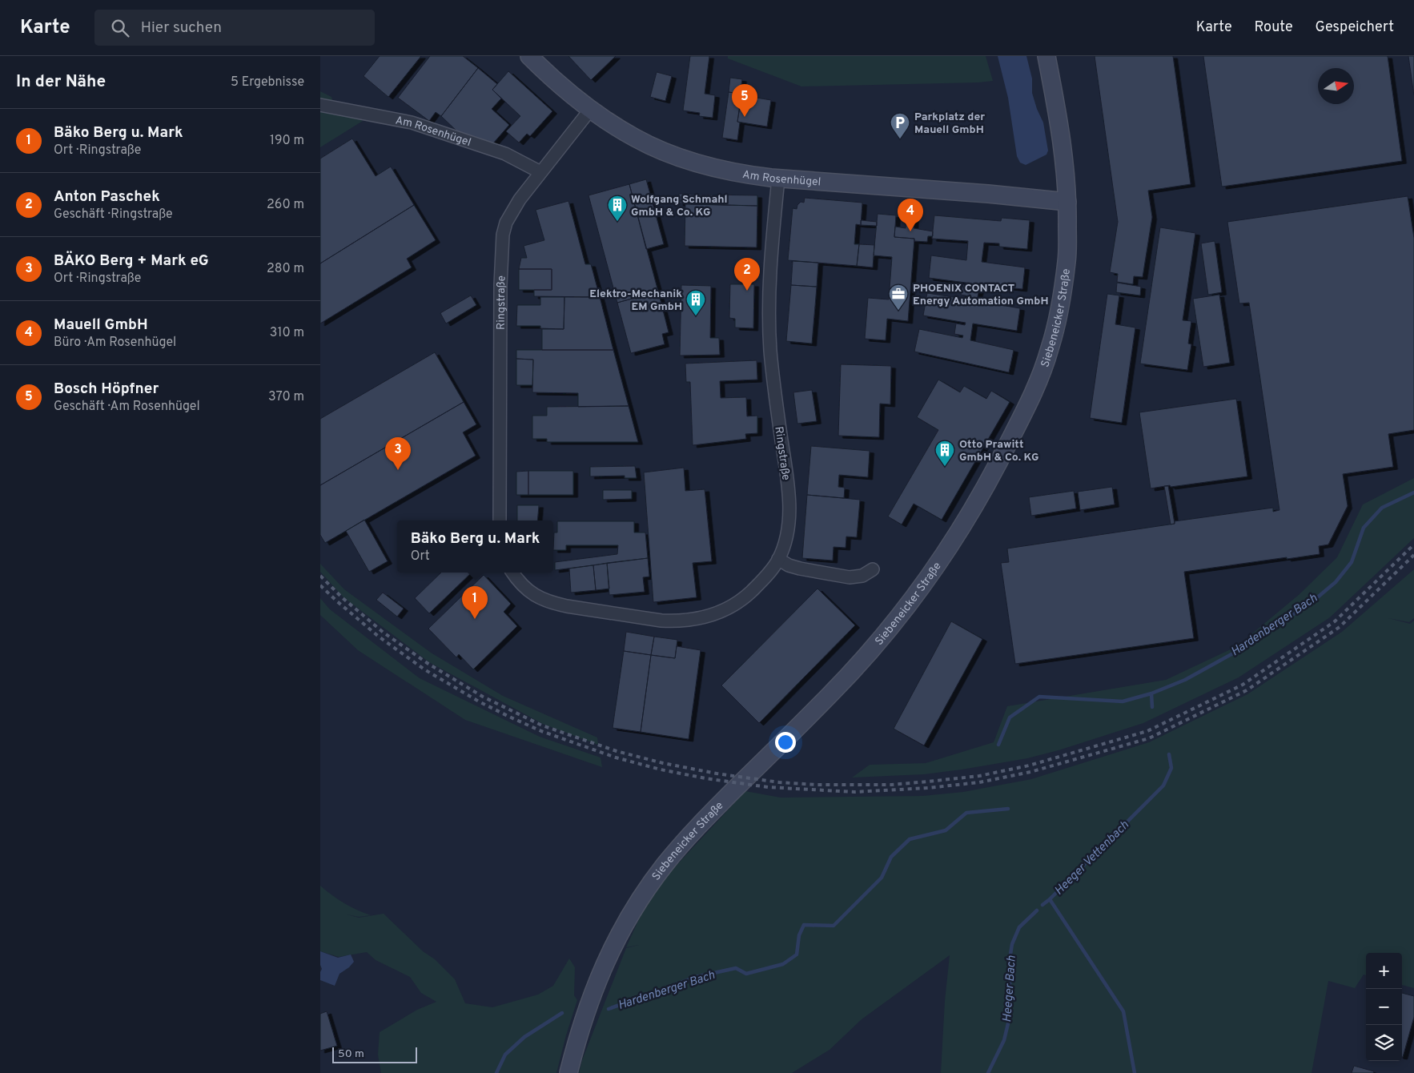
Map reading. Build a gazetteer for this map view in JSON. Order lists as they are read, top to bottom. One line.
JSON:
{"streets":{"main road":["Am Rosenhügel","Siebeneicker Straße"],"street":["Ringstraße"]},"crossings":[["Am Rosenhügel","Ringstraße"],["Am Rosenhügel","Siebeneicker Straße"]],"water":["Hardenberger Bach","Heeger Vettenbach","Heeger Bach"],"places":{"parking":["Parkplatz der Mauell GmbH"],"building":["Wolfgang Schmahl GmbH & Co. KG","Elektro-Mechanik EM GmbH","Otto Prawitt GmbH & Co. KG"],"office":["PHOENIX CONTACT Energy Automation GmbH"]},"scale_bar":"50 m","north":"right","page":{"header":"Karte","search":"Hier suchen","nav":["Karte","Route","Gespeichert"],"heading":["In der Nähe","5 Ergebnisse"],"pins":["5","4","2","3","1"],"list":[{"mark":"1","name":"Bäko Berg u. Mark","note":"Ort · Ringstraße","value":"190 m"},{"mark":"2","name":"Anton Paschek","note":"Geschäft · Ringstraße","value":"260 m"},{"mark":"3","name":"BÄKO Berg + Mark eG","note":"Ort · Ringstraße","value":"280 m"},{"mark":"4","name":"Mauell GmbH","note":"Büro · Am Rosenhügel","value":"310 m"},{"mark":"5","name":"Bosch Höpfner","note":"Geschäft · Am Rosenhügel","value":"370 m"}],"popup":["Bäko Berg u. Mark","Ort"],"map_buttons":["+","−"],"scale":"50 m"}}
